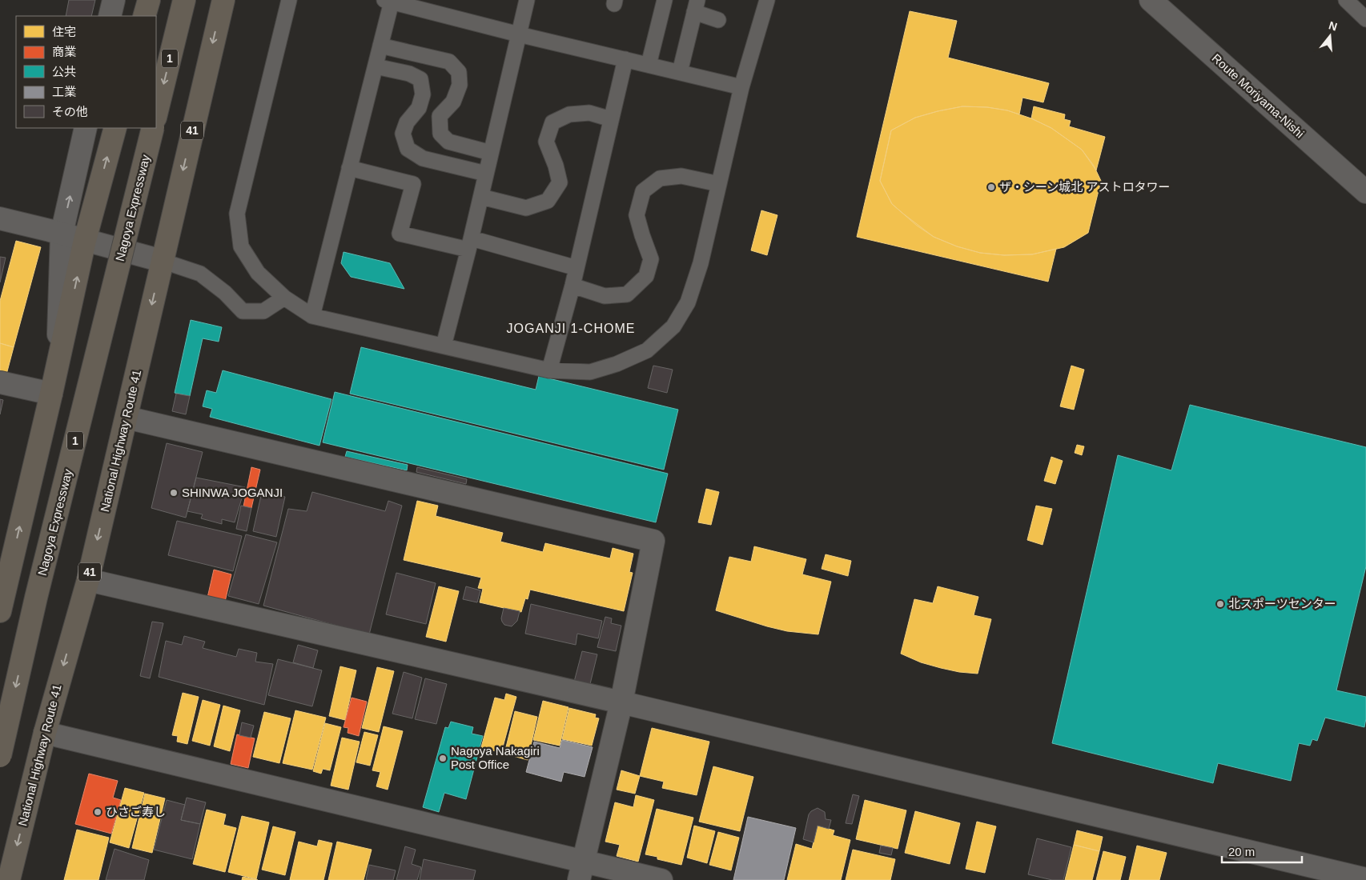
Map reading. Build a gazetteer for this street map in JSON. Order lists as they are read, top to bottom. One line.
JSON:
{"streets":{"highway":["1","41","Nagoya Expressway","National Highway Route 41"],"street":["Route Moriyama-Nishi"]},"districts":["JOGANJI 1-CHOME"],"places":["ザ・シーン城北 アストロタワー","SHINWA JOGANJI","北スポーツセンター","Nagoya Nakagiri Post Office","ひさご寿し"],"legend":["住宅","商業","公共","工業","その他"],"scale_bar":"20 m","north":"top"}
